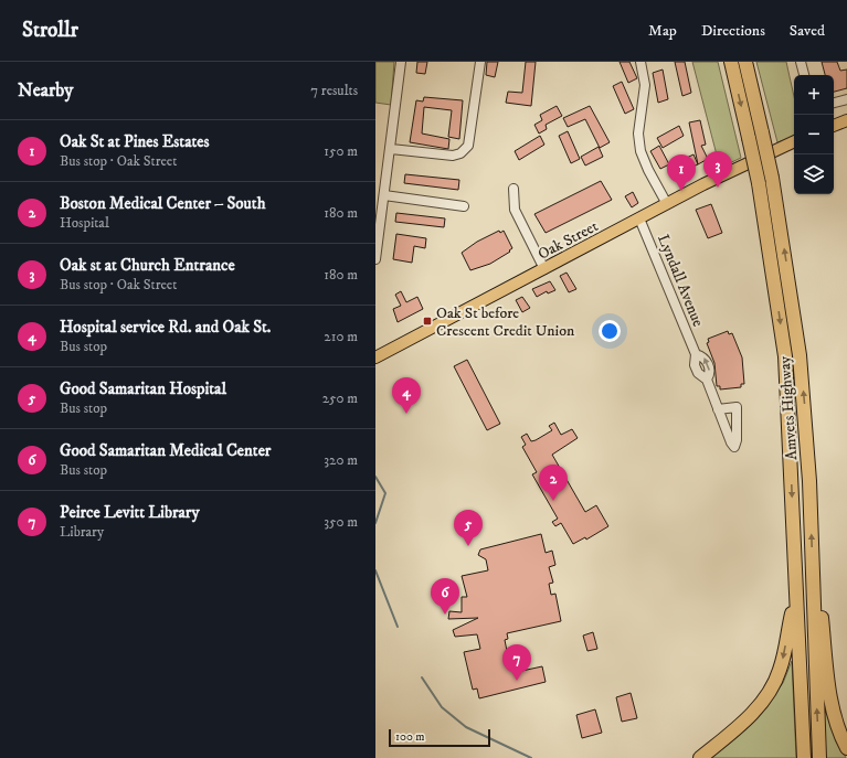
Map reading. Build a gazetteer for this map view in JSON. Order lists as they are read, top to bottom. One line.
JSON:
{"streets":{"highway":["Amvets Highway"],"main road":["Oak Street"],"street":["Lyndall Avenue"]},"crossings":[["Oak Street","Lyndall Avenue"]],"places":{"transit":["Oak St before Crescent Credit Union"]},"scale_bar":"100 m","page":{"header":"Strollr","nav":["Map","Directions","Saved"],"heading":["Nearby","7 results"],"map_buttons":["+","−"],"list":[{"mark":"1","name":"Oak St at Pines Estates","note":"Bus stop · Oak Street","value":"150 m"},{"mark":"2","name":"Boston Medical Center – South","note":"Hospital","value":"180 m"},{"mark":"3","name":"Oak st at Church Entrance","note":"Bus stop · Oak Street","value":"180 m"},{"mark":"4","name":"Hospital service Rd. and Oak St.","note":"Bus stop","value":"210 m"},{"mark":"5","name":"Good Samaritan Hospital","note":"Bus stop","value":"250 m"},{"mark":"6","name":"Good Samaritan Medical Center","note":"Bus stop","value":"320 m"},{"mark":"7","name":"Peirce Levitt Library","note":"Library","value":"350 m"}],"pins":["3","1","4","2","5","6","7"],"scale":"100 m"}}
